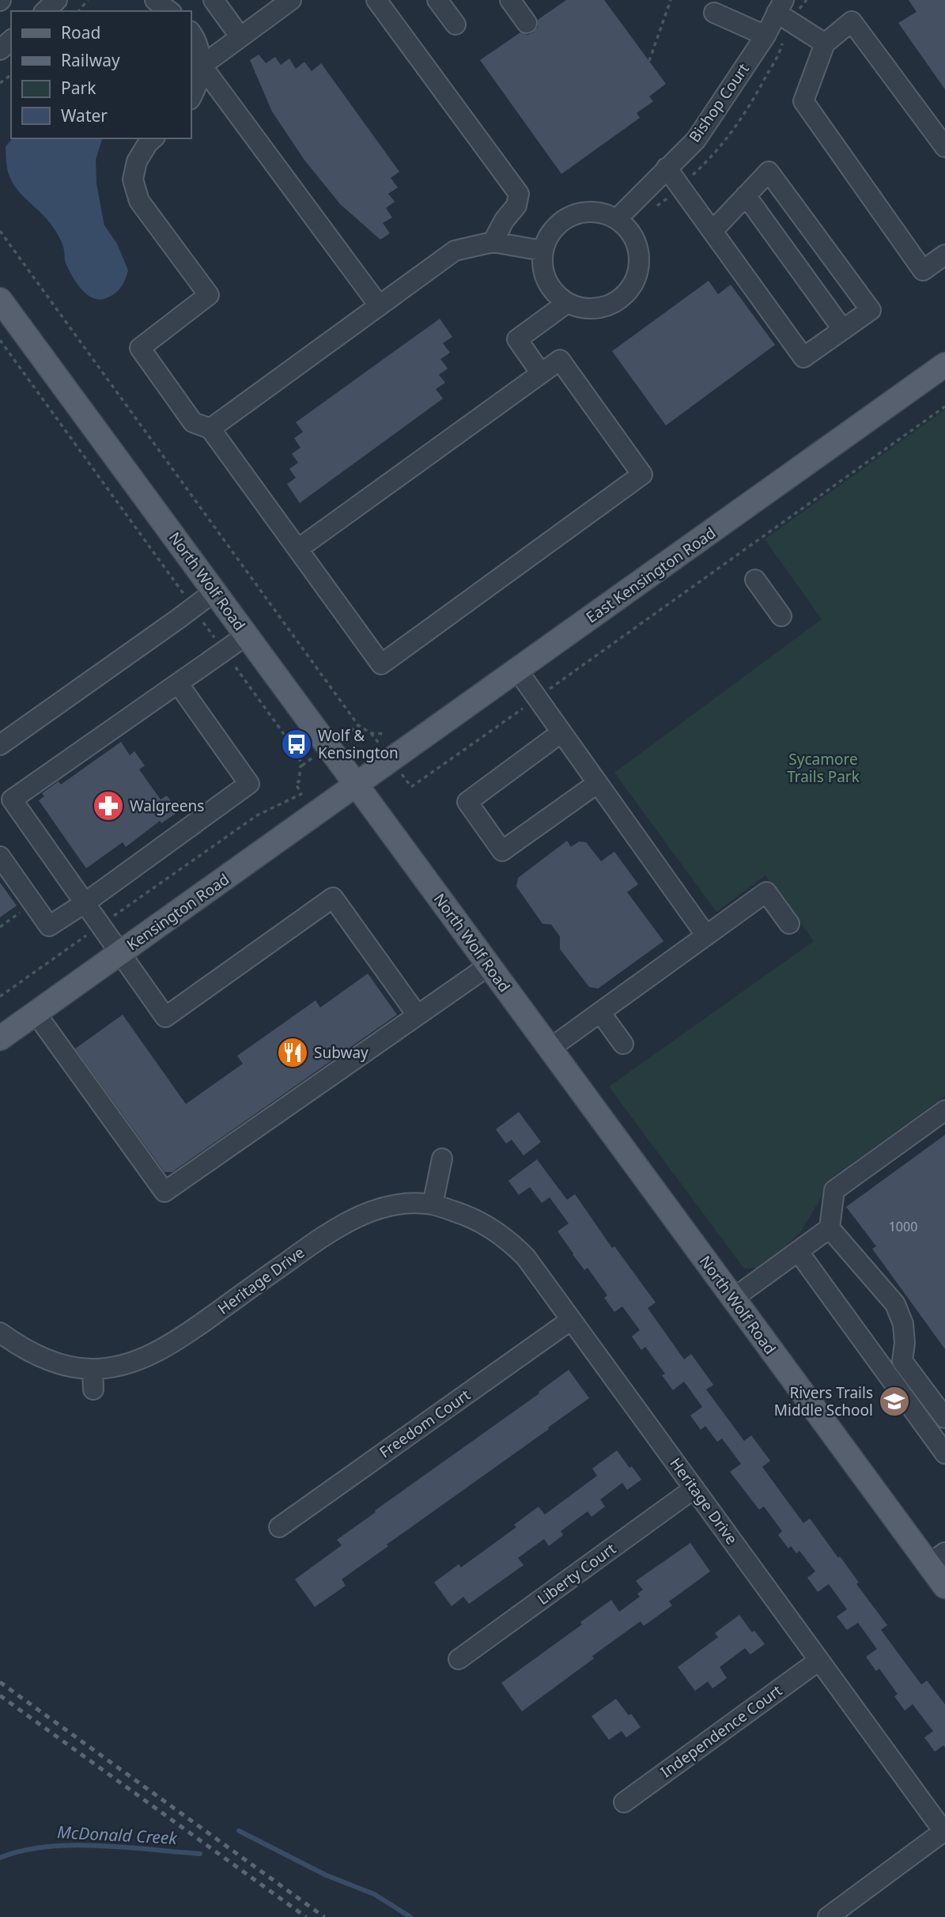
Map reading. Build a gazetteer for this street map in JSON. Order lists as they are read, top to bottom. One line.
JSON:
{"streets":{"main road":["East Kensington Road","North Wolf Road","Kensington Road"],"street":["Bishop Court","Heritage Drive","Freedom Court","Liberty Court","Independence Court"]},"crossings":[["East Kensington Road","North Wolf Road"],["East Kensington Road","Kensington Road"],["North Wolf Road","Kensington Road"],["Heritage Drive","Freedom Court"],["Heritage Drive","Liberty Court"],["Heritage Drive","Independence Court"]],"water":["McDonald Creek"],"parks":["Sycamore Trails Park"],"places":{"bus stop":["Wolf & Kensington"],"pharmacy":["Walgreens"],"restaurant":["Subway"],"school or university":["Rivers Trails Middle School"]},"house_numbers":["1000"],"legend":["Road","Railway","Park","Water"]}
